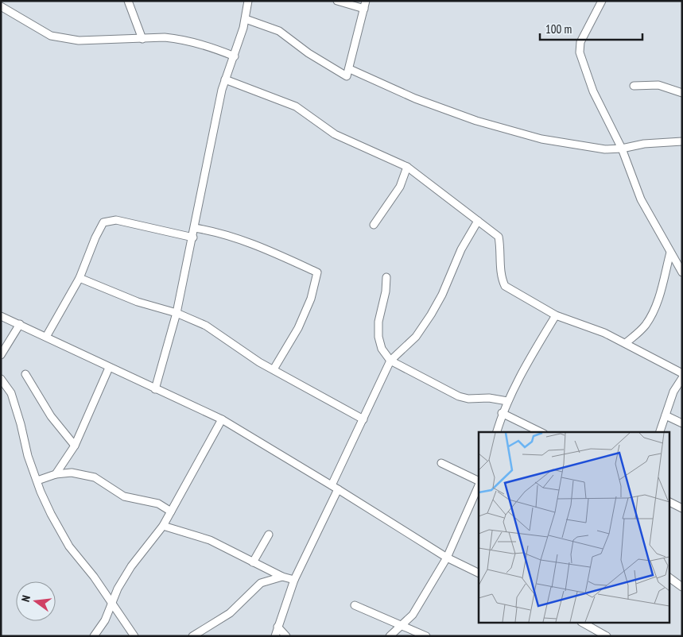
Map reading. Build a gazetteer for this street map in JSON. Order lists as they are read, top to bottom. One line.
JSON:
{"scale_bar":"100 m","north":"left"}
